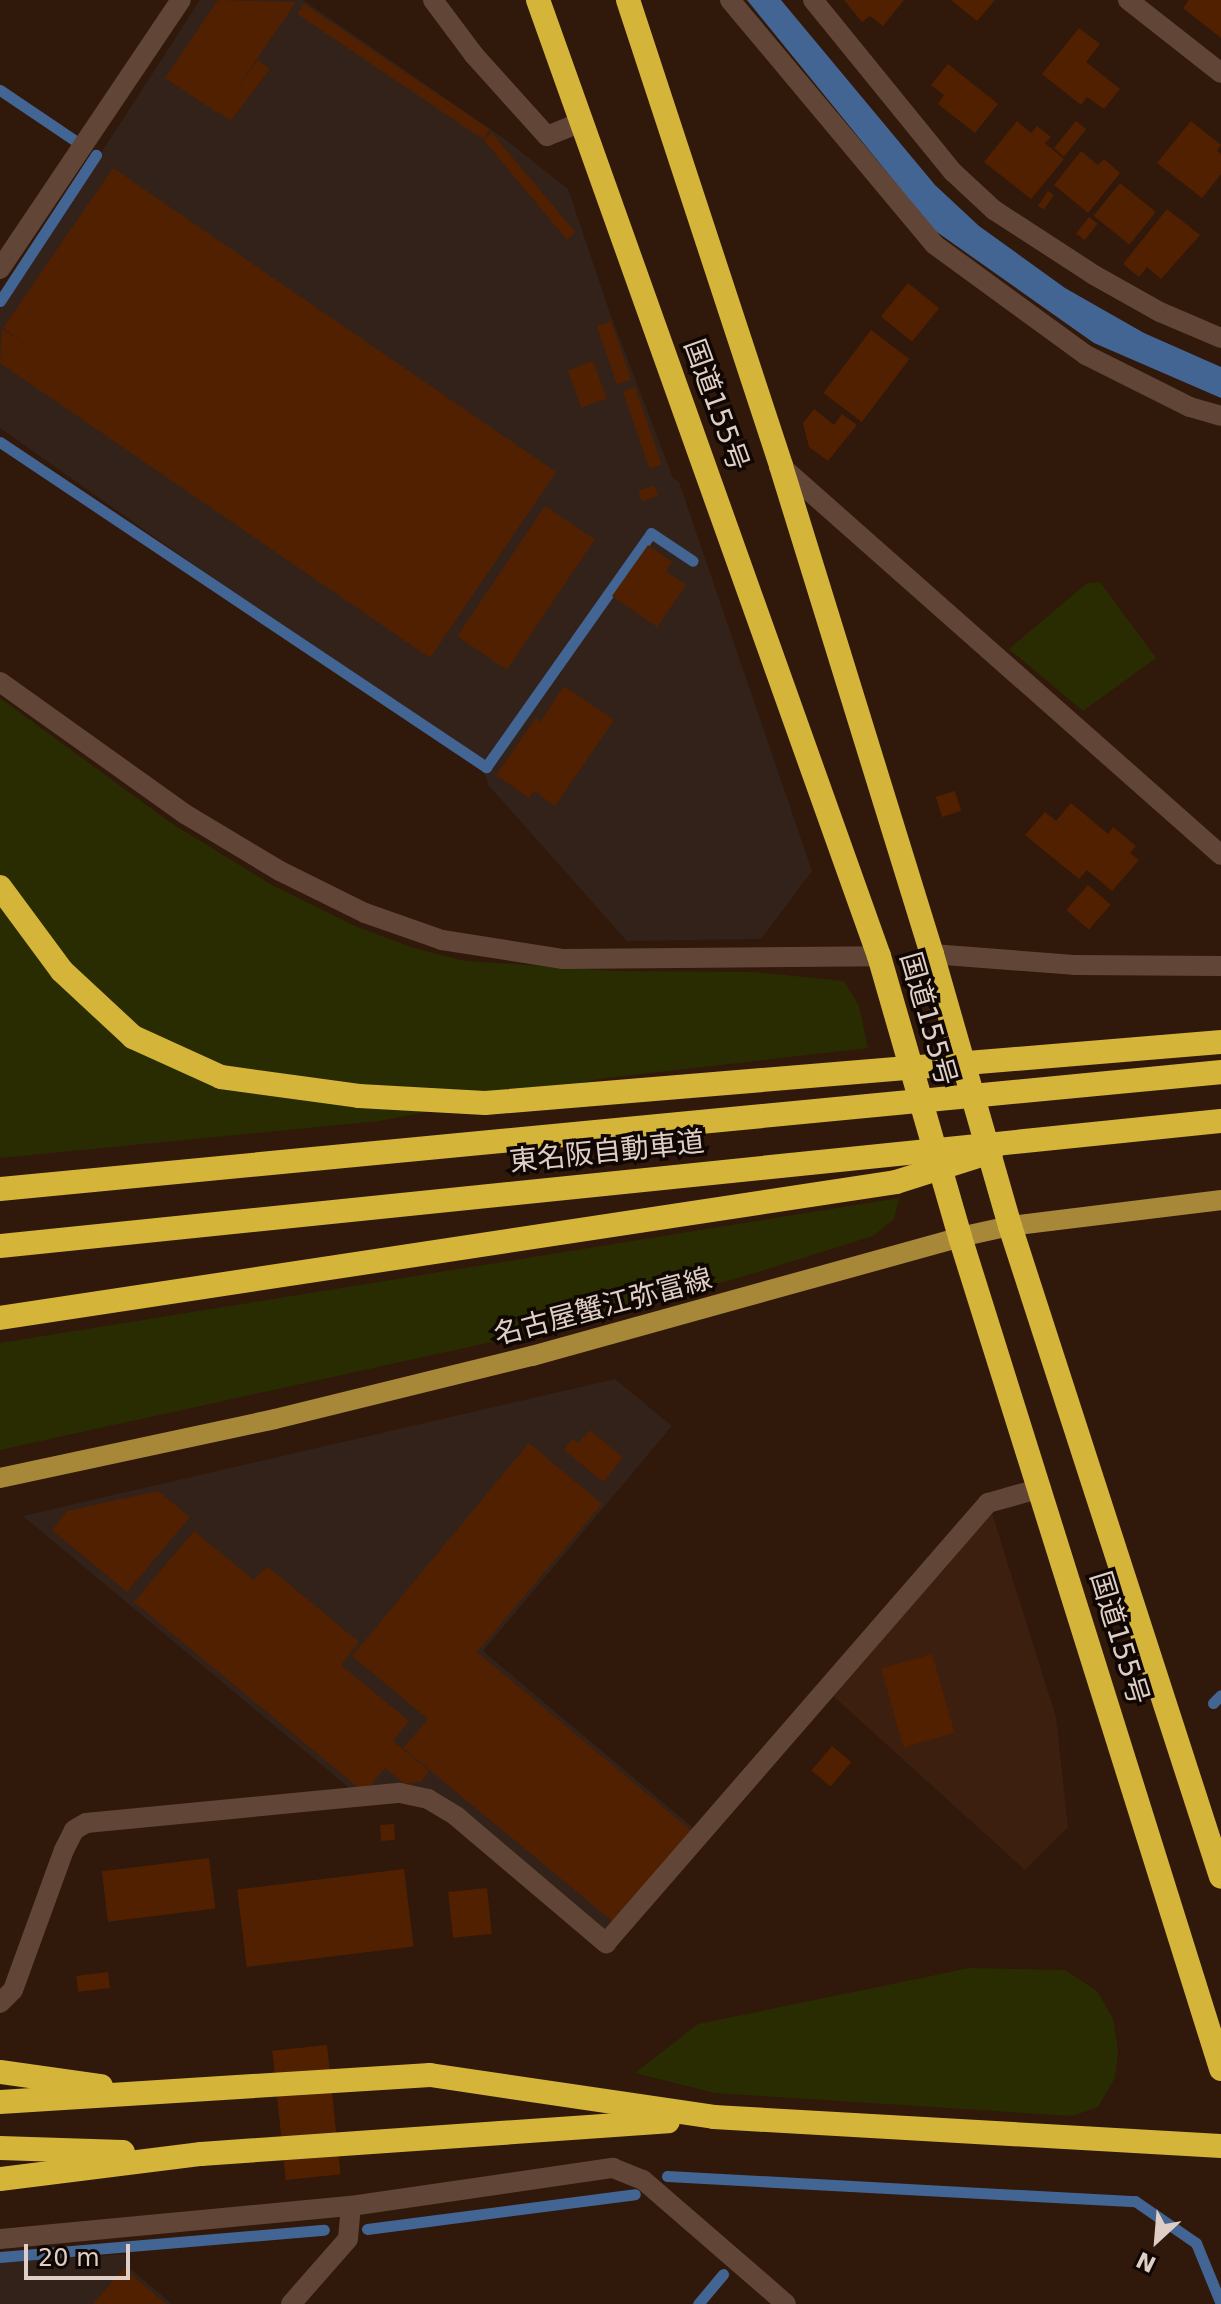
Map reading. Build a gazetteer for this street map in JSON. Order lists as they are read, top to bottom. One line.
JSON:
{"streets":{"highway":["国道155号","東名阪自動車道"],"main road":["名古屋蟹江弥富線"]},"crossings":[["国道155号","名古屋蟹江弥富線"]],"scale_bar":"20 m","north":"bottom left"}
